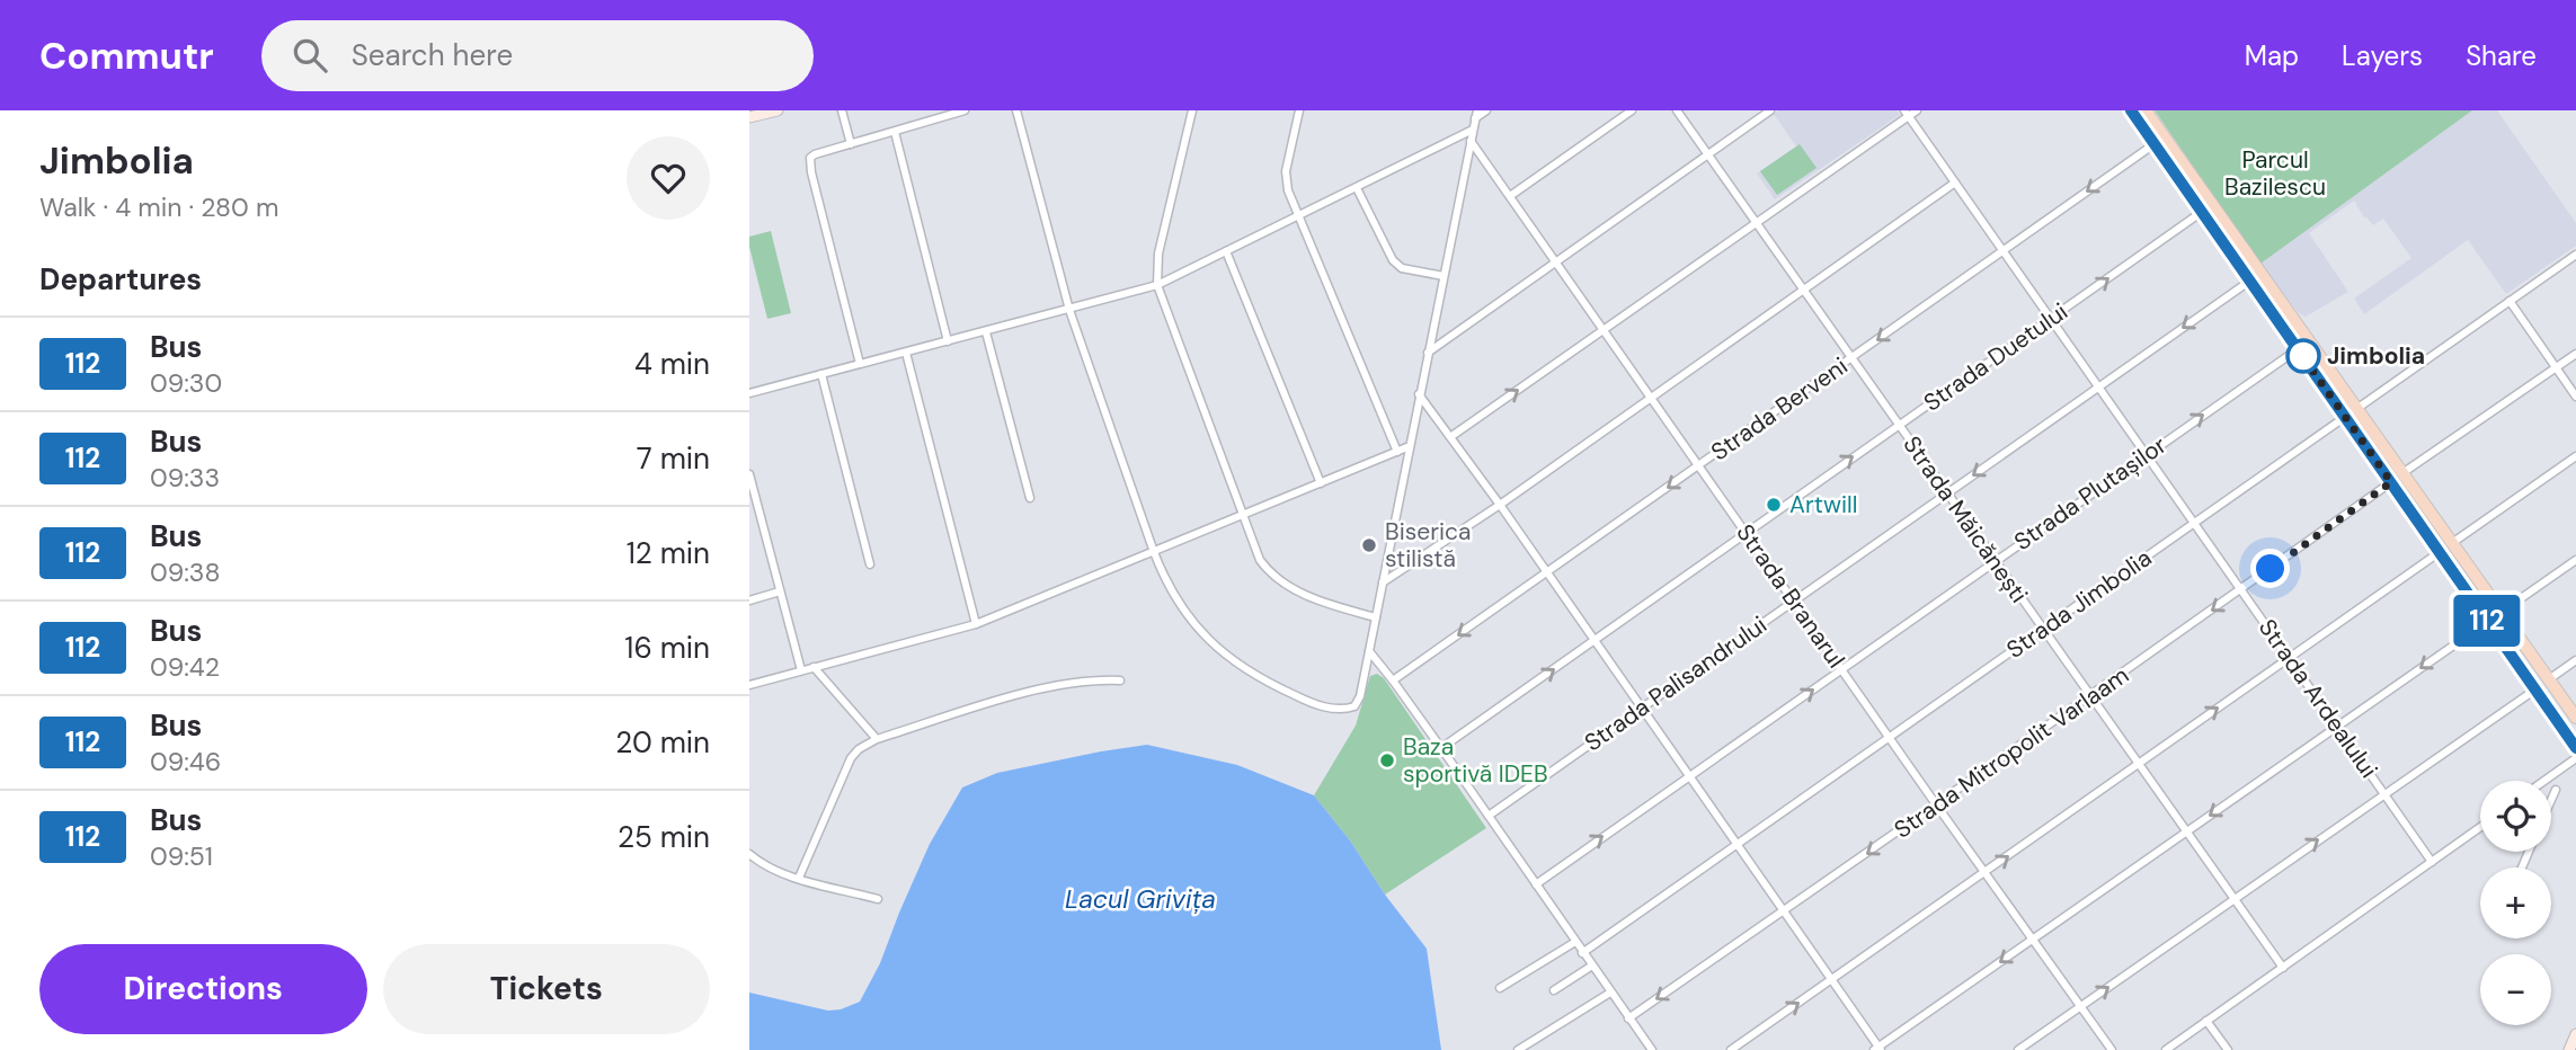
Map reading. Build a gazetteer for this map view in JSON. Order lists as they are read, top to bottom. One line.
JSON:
{"streets":{"street":["Strada Duetului","Strada Berveni","Strada Plutașilor","Strada Măicănești","Strada Branarul","Strada Jimbolia","Strada Palisandrului","Strada Ardealului","Strada Mitropolit Varlaam"]},"crossings":[["Strada Duetului","Strada Măicănești"],["Strada Duetului","Strada Branarul"],["Strada Duetului","Strada Ardealului"],["Strada Berveni","Strada Măicănești"],["Strada Berveni","Strada Branarul"],["Strada Berveni","Strada Ardealului"],["Strada Plutașilor","Strada Măicănești"],["Strada Plutașilor","Strada Branarul"],["Strada Plutașilor","Strada Ardealului"],["Strada Măicănești","Strada Jimbolia"],["Strada Măicănești","Strada Palisandrului"],["Strada Măicănești","Strada Mitropolit Varlaam"],["Strada Branarul","Strada Jimbolia"],["Strada Branarul","Strada Palisandrului"],["Strada Branarul","Strada Mitropolit Varlaam"],["Strada Jimbolia","Strada Ardealului"],["Strada Palisandrului","Strada Ardealului"],["Strada Ardealului","Strada Mitropolit Varlaam"]],"one_way":["Strada Duetului","Strada Berveni","Strada Plutașilor","Strada Palisandrului","Strada Mitropolit Varlaam"],"water":["Lacul Grivița"],"parks":["Parcul Bazilescu"],"places":["Jimbolia","Artwill","Biserica stilistă","Baza sportivă IDEB"],"lines":["bus line 112"],"page":{"header":"Commutr","search":"Search here","nav":["Map","Layers","Share"],"heading":[["Jimbolia","Walk · 4 min · 280 m"],"Departures"],"on_map":"112","list":[{"mark":"112","name":"Bus","note":"09:30","value":"4 min"},{"mark":"112","name":"Bus","note":"09:33","value":"7 min"},{"mark":"112","name":"Bus","note":"09:38","value":"12 min"},{"mark":"112","name":"Bus","note":"09:42","value":"16 min"},{"mark":"112","name":"Bus","note":"09:46","value":"20 min"},{"mark":"112","name":"Bus","note":"09:51","value":"25 min"}],"map_buttons":["+","−"],"buttons":["Directions","Tickets"]}}
